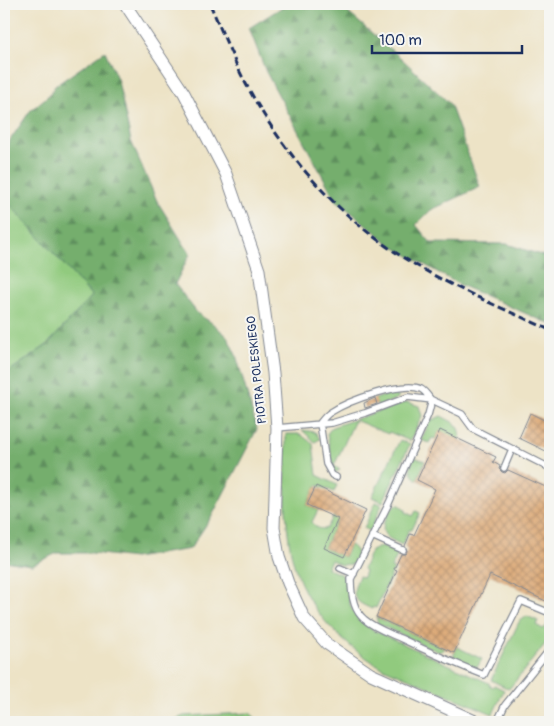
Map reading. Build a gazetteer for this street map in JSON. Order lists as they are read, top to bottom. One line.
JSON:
{"streets":{"street":["PIOTRA POLESKIEGO"]},"scale_bar":"100 m"}
